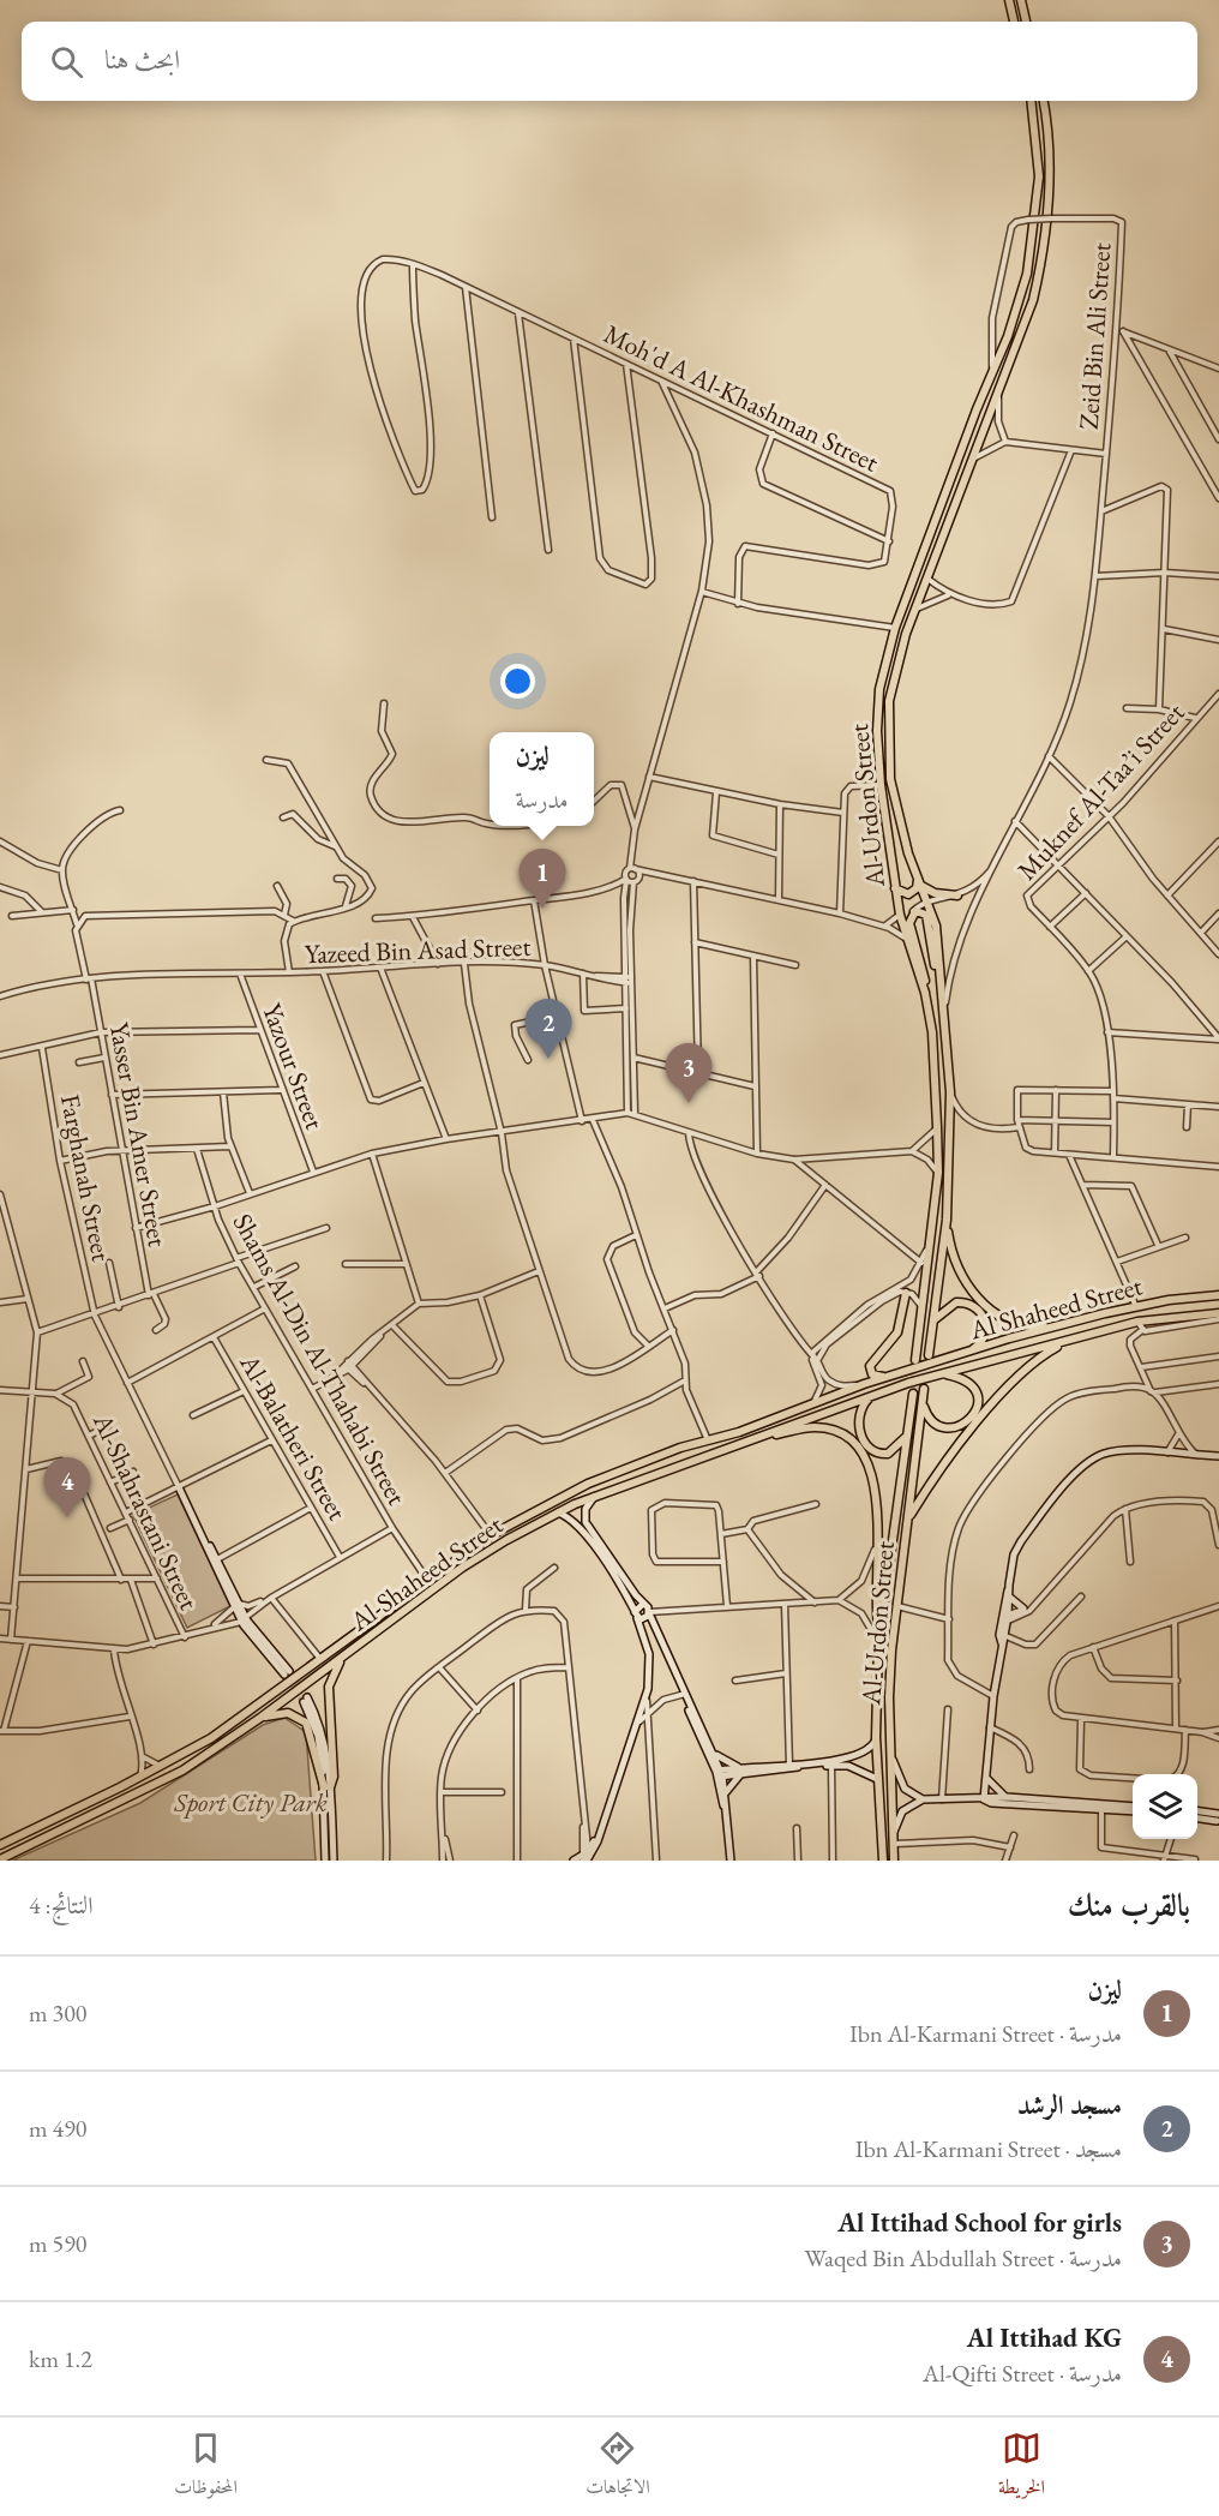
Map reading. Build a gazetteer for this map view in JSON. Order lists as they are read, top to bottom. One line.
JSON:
{"streets":{"highway":["Al-Urdon Street","Al Shaheed Street","Al-Shaheed Street"],"street":["Zeid Bin Ali Street","Moh'd A Al-Khashman Street","Muknef Al-Taa’i Street","Yazeed Bin Asad Street","Yazour Street","Yasser Bin Amer Street","Farghanah Street","Shams Al-Din Al-Thahabi Street","Al-Balatheri Street","Al-Shahrastani Street"]},"crossings":[["Zeid Bin Ali Street","Al-Urdon Street"],["Yazeed Bin Asad Street","Yazour Street"],["Yazeed Bin Asad Street","Yasser Bin Amer Street"],["Al Shaheed Street","Al-Shaheed Street"],["Shams Al-Din Al-Thahabi Street","Al-Shaheed Street"]],"parks":["Sport City Park"],"page":{"search":"ابحث هنا","popup":["ليزن","مدرسة"],"pins":["1","2","3","4"],"heading":["بالقرب منك","النتائج: 4"],"list":[{"mark":"1","name":"ليزن","note":"مدرسة · Ibn Al-Karmani Street","value":"300 m"},{"mark":"2","name":"مسجد الرشد","note":"مسجد · Ibn Al-Karmani Street","value":"490 m"},{"mark":"3","name":"Al Ittihad School for girls","note":"مدرسة · Waqed Bin Abdullah Street","value":"590 m"},{"mark":"4","name":"Al Ittihad KG","note":"مدرسة · Al-Qifti Street","value":"1.2 km"}],"nav":["الخريطة","الاتجاهات","المحفوظات"]}}
